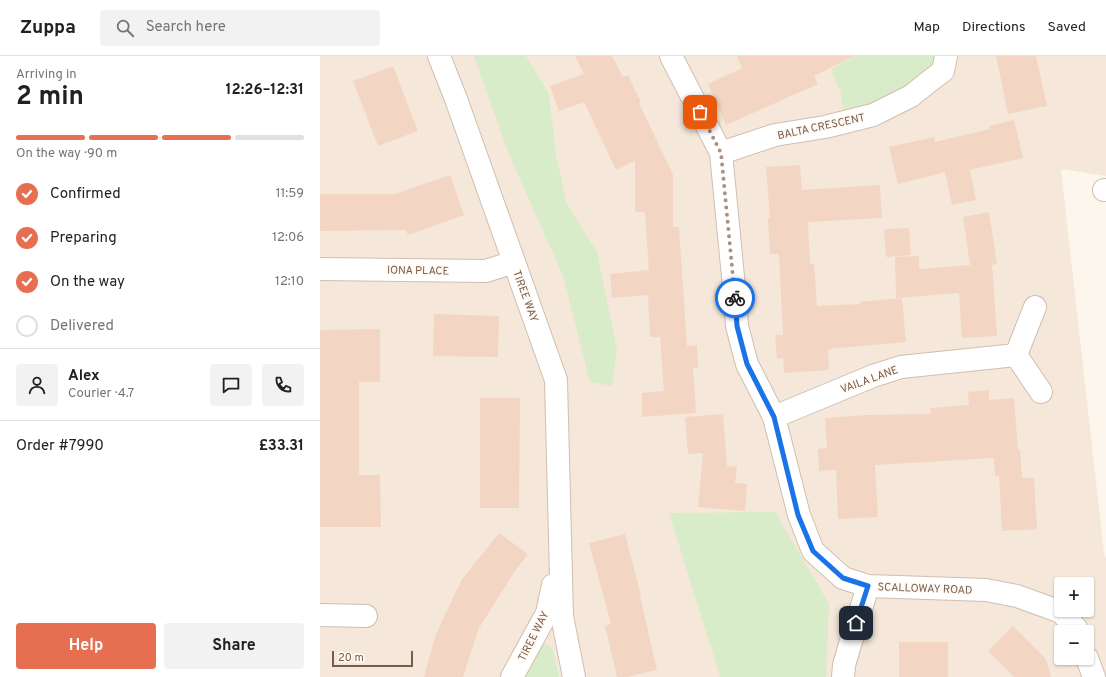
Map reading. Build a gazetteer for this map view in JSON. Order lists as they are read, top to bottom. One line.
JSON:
{"streets":{"street":["BALTA CRESCENT","IONA PLACE","TIREE WAY","VAILA LANE","SCALLOWAY ROAD"]},"crossings":[["BALTA CRESCENT","SCALLOWAY ROAD"],["IONA PLACE","TIREE WAY"],["VAILA LANE","SCALLOWAY ROAD"]],"scale_bar":"20 m","page":{"header":"Zuppa","search":"Search here","nav":["Map","Directions","Saved"],"heading":["2 min","Arriving in","12:26–12:31"],"panel":["Alex","Courier · 4.7","Order #7990","£33.31"],"bar":"On the way · 90 m","list":[["Confirmed","11:59"],["Preparing","12:06"],["On the way","12:10"],"Delivered"],"map_buttons":["+","−"],"buttons":["Help","Share"],"scale":"20 m"}}
